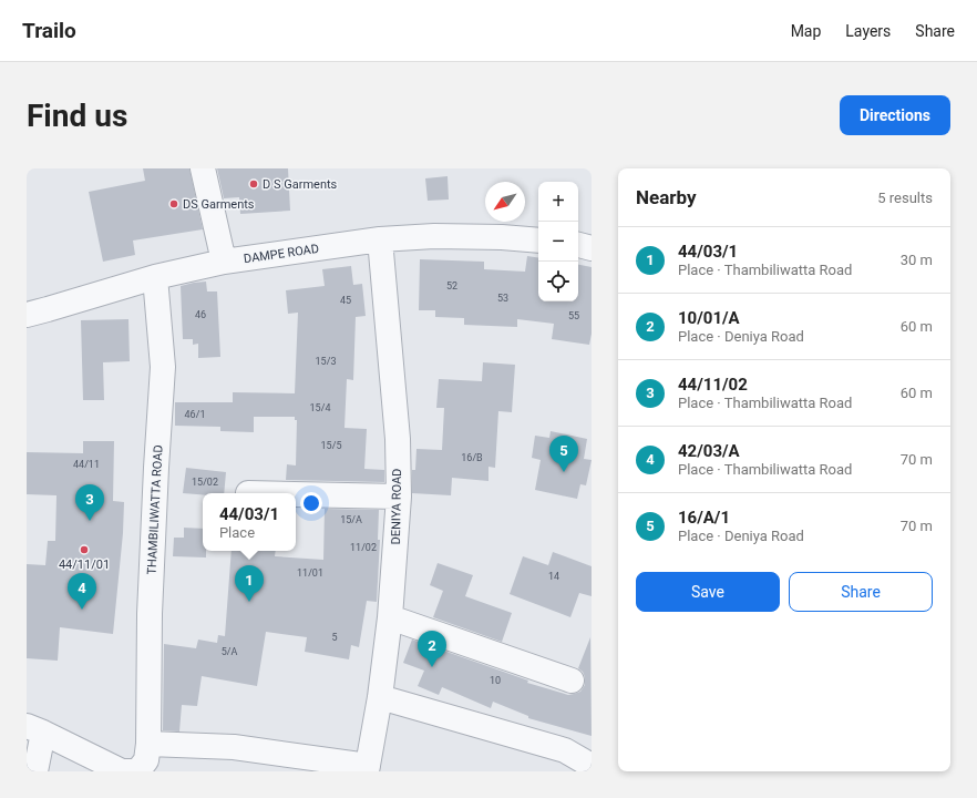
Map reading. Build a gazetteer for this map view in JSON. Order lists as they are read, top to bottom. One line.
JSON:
{"streets":{"street":["DAMPE ROAD","DENIYA ROAD","THAMBILIWATTA ROAD"]},"crossings":[["DAMPE ROAD","DENIYA ROAD"],["DAMPE ROAD","THAMBILIWATTA ROAD"]],"places":["D S Garments","DS Garments","44/11/01"],"house_numbers":["52","53","45","46","55","15/3","15/4","46/1","15/5","16/B","44/11","15/02","15/A","11/02","11/01","14","5","5/A","10"],"north":"bottom left","page":{"header":"Trailo","nav":["Map","Layers","Share"],"buttons":["Directions",["Save","Share"]],"title":"Find us","heading":["Nearby","5 results"],"map_buttons":["+","−"],"list":[{"mark":"1","name":"44/03/1","note":"Place · Thambiliwatta Road","value":"30 m"},{"mark":"2","name":"10/01/A","note":"Place · Deniya Road","value":"60 m"},{"mark":"3","name":"44/11/02","note":"Place · Thambiliwatta Road","value":"60 m"},{"mark":"4","name":"42/03/A","note":"Place · Thambiliwatta Road","value":"70 m"},{"mark":"5","name":"16/A/1","note":"Place · Deniya Road","value":"70 m"}],"pins":["5","3","1","4","2"],"popup":["44/03/1","Place"]}}
